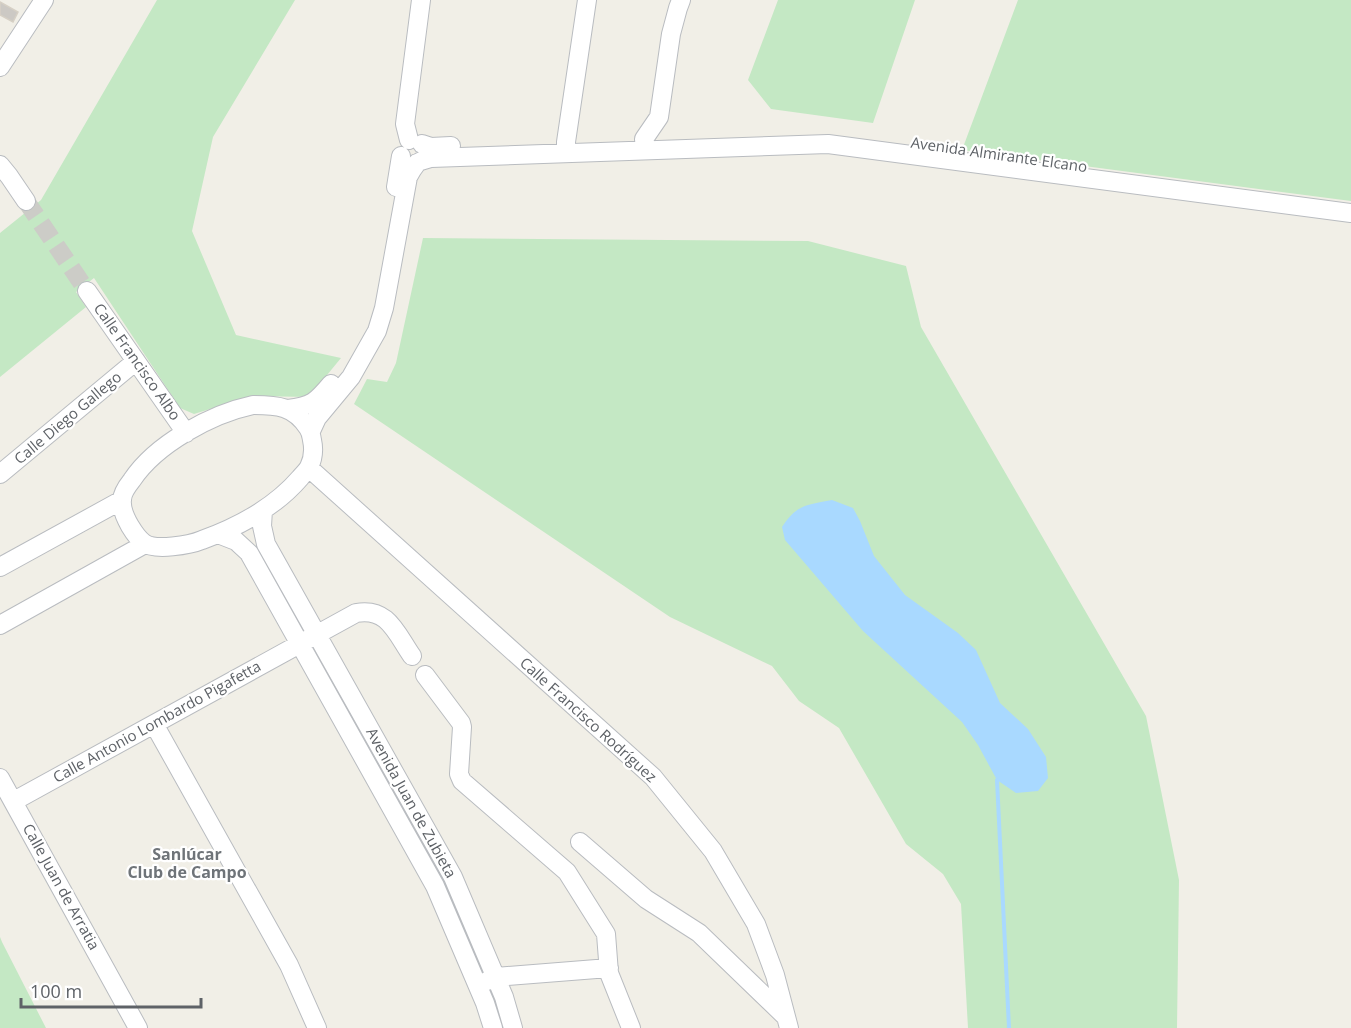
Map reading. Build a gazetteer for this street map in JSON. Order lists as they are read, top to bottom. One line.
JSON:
{"streets":{"street":["Avenida Almirante Elcano","Calle Francisco Albo","Calle Diego Gallego","Calle Francisco Rodríguez","Calle Antonio Lombardo Pigafetta","Avenida Juan de Zubieta","Calle Juan de Arratia"]},"crossings":[["Calle Francisco Albo","Calle Diego Gallego"],["Calle Antonio Lombardo Pigafetta","Avenida Juan de Zubieta"],["Calle Antonio Lombardo Pigafetta","Calle Juan de Arratia"]],"districts":["Sanlúcar Club de Campo"],"scale_bar":"100 m"}
